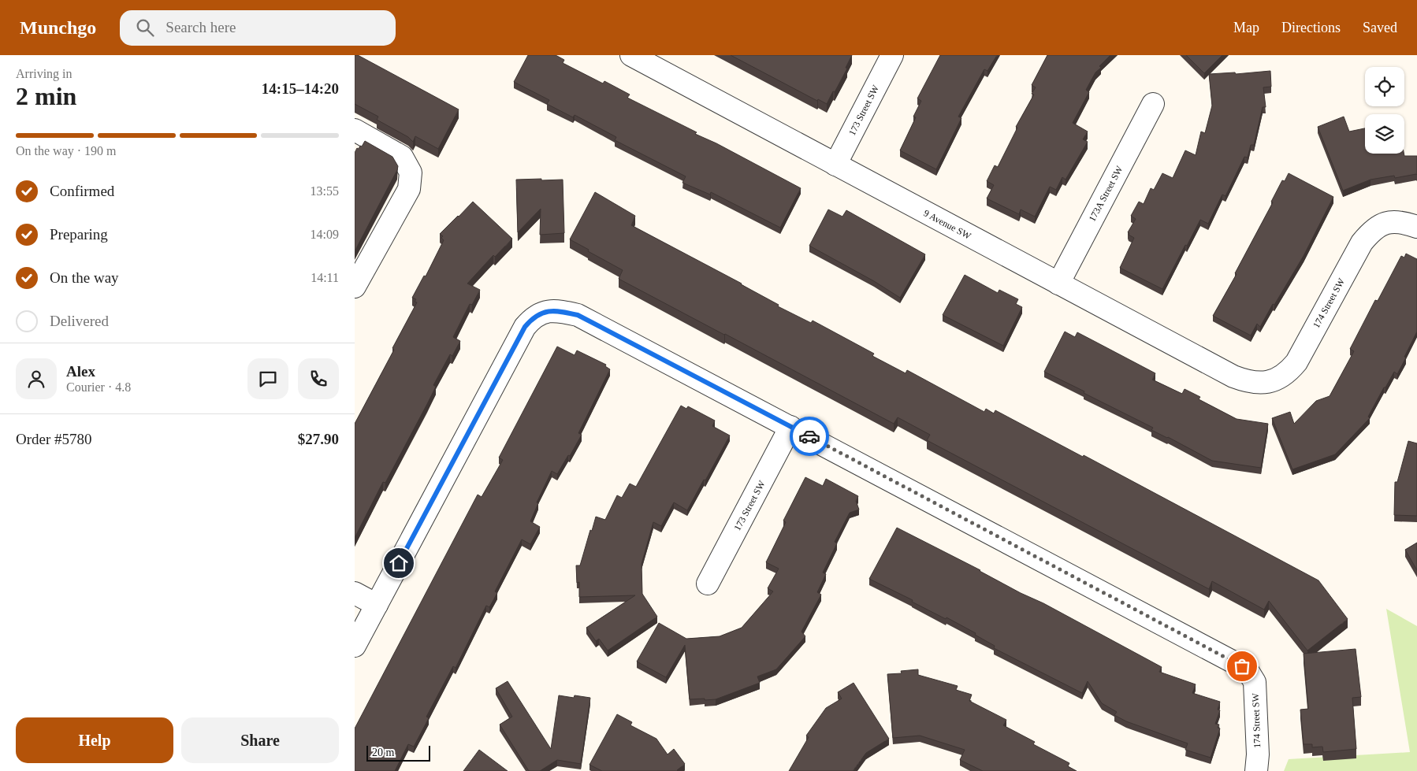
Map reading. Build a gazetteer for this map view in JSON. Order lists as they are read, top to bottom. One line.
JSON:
{"streets":{"street":["173 Street SW","173A Street SW","9 Avenue SW","174 Street SW"]},"crossings":[["173 Street SW","9 Avenue SW"],["173 Street SW","174 Street SW"],["173A Street SW","9 Avenue SW"],["9 Avenue SW","174 Street SW"]],"scale_bar":"20 m","page":{"header":"Munchgo","search":"Search here","nav":["Map","Directions","Saved"],"heading":["2 min","Arriving in","14:15–14:20"],"panel":["Alex","Courier · 4.8","Order #5780","$27.90"],"bar":"On the way · 190 m","list":[["Confirmed","13:55"],["Preparing","14:09"],["On the way","14:11"],"Delivered"],"buttons":["Help","Share"],"scale":"20 m"}}
